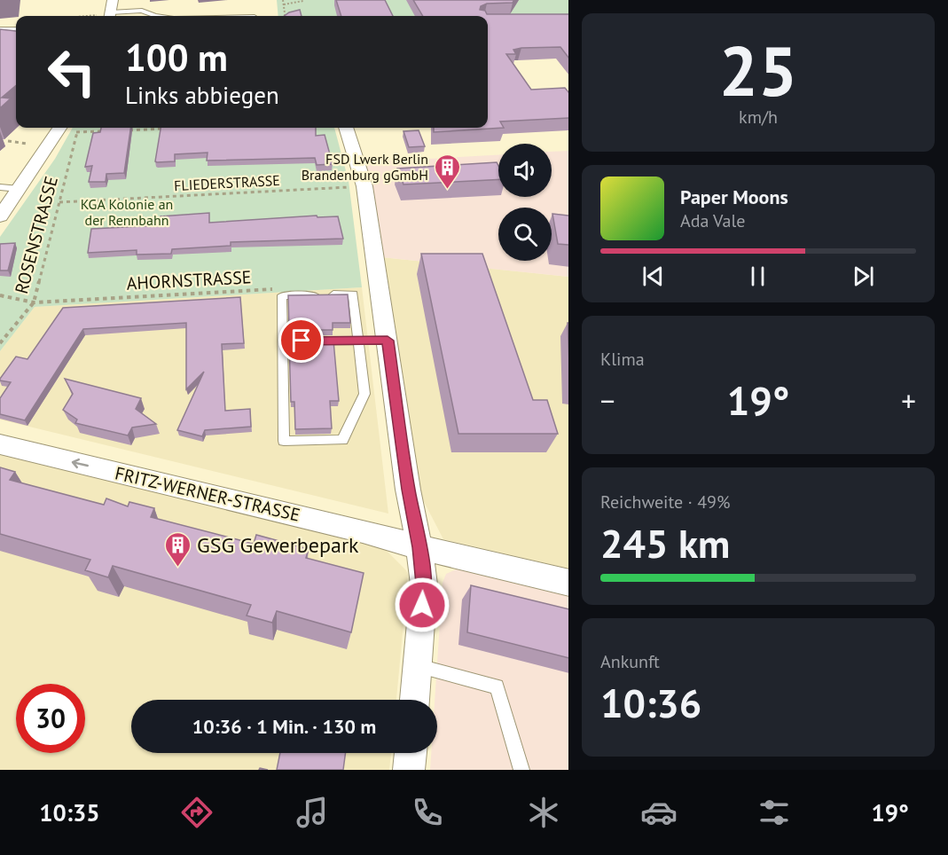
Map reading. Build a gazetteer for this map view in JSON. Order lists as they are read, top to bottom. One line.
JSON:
{"streets":{"street":["FRITZ-WERNER-STRASSE"],"path":["FLIEDERSTRASSE","ROSENSTRASSE","AHORNSTRASSE"]},"crossings":[["FLIEDERSTRASSE","ROSENSTRASSE"],["ROSENSTRASSE","AHORNSTRASSE"]],"one_way":["FRITZ-WERNER-STRASSE"],"parks":["KGA Kolonie an der Rennbahn"],"places":{"building":["FSD Lwerk Berlin Brandenburg gGmbH","GSG Gewerbepark"]},"page":{"tile":[["25","km/h"],"Klima",["Reichweite · 49%","245 km"],["Ankunft","10:36"]],"turn":["100 m","Links abbiegen"],"song":["Paper Moons","Ada Vale"],"heat":["−","19°","+"],"limit":"30","trip":"10:36 · 1 Min. · 130 m","tabs":["10:35","19°"]}}
